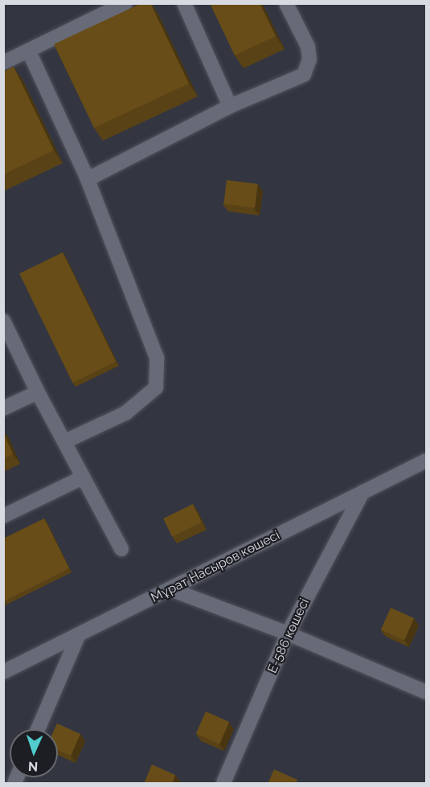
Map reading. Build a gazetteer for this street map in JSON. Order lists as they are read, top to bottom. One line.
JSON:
{"streets":{"street":["Мұрат Насыров көшесі","Е-586 көшесі"]},"crossings":[["Мұрат Насыров көшесі","Е-586 көшесі"]],"north":"bottom"}
